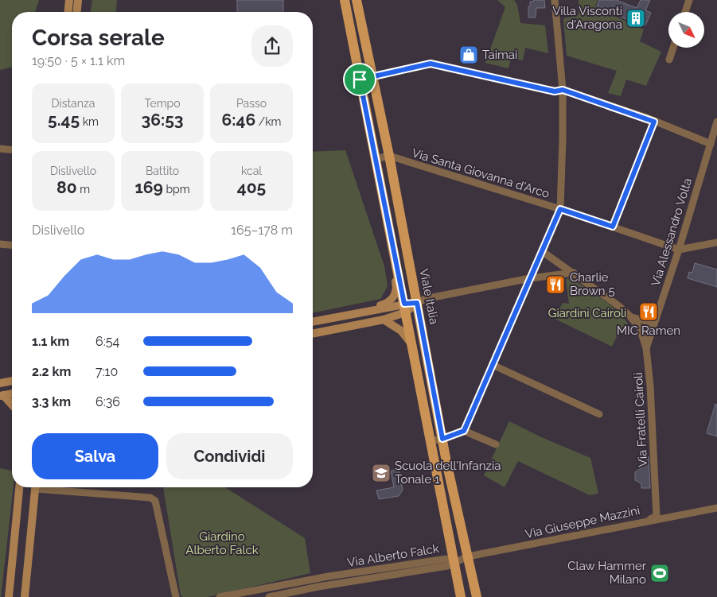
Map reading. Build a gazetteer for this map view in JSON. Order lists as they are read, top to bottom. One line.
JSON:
{"streets":{"main road":["Viale Italia"],"street":["Via Santa Giovanna d'Arco","Via Alessandro Volta","Via Fratelli Cairoli","Via Giuseppe Mazzini","Via Alberto Falck"]},"crossings":[["Via Santa Giovanna d'Arco","Via Alessandro Volta"],["Via Santa Giovanna d'Arco","Viale Italia"],["Via Alessandro Volta","Via Fratelli Cairoli"],["Viale Italia","Via Giuseppe Mazzini"],["Via Fratelli Cairoli","Via Giuseppe Mazzini"],["Via Giuseppe Mazzini","Via Alberto Falck"]],"parks":["Giardini Cairoli","Giardino Alberto Falck"],"places":{"building":["Villa Visconti d'Aragona"],"shop":["Taimai"],"restaurant":["Charlie Brown 5","MIC Ramen"],"school or university":["Scuola dell'Infanzia Tonale 1"],"sports":["Claw Hammer Milano"]},"north":"bottom right","page":{"heading":["Corsa serale","19:50 · 5 × 1.1 km"],"stats":[["Distanza","5.45 km"],["Tempo","36:53"],["Passo","6:46 /km"],["Dislivello","80 m"],["Battito","169 bpm"],["kcal","405"]],"chart":["Dislivello","165–178 m"],"list":[{"name":"1.1 km","note":"6:54"},{"name":"2.2 km","note":"7:10"},{"name":"3.3 km","note":"6:36"}],"buttons":["Salva","Condividi"]}}
